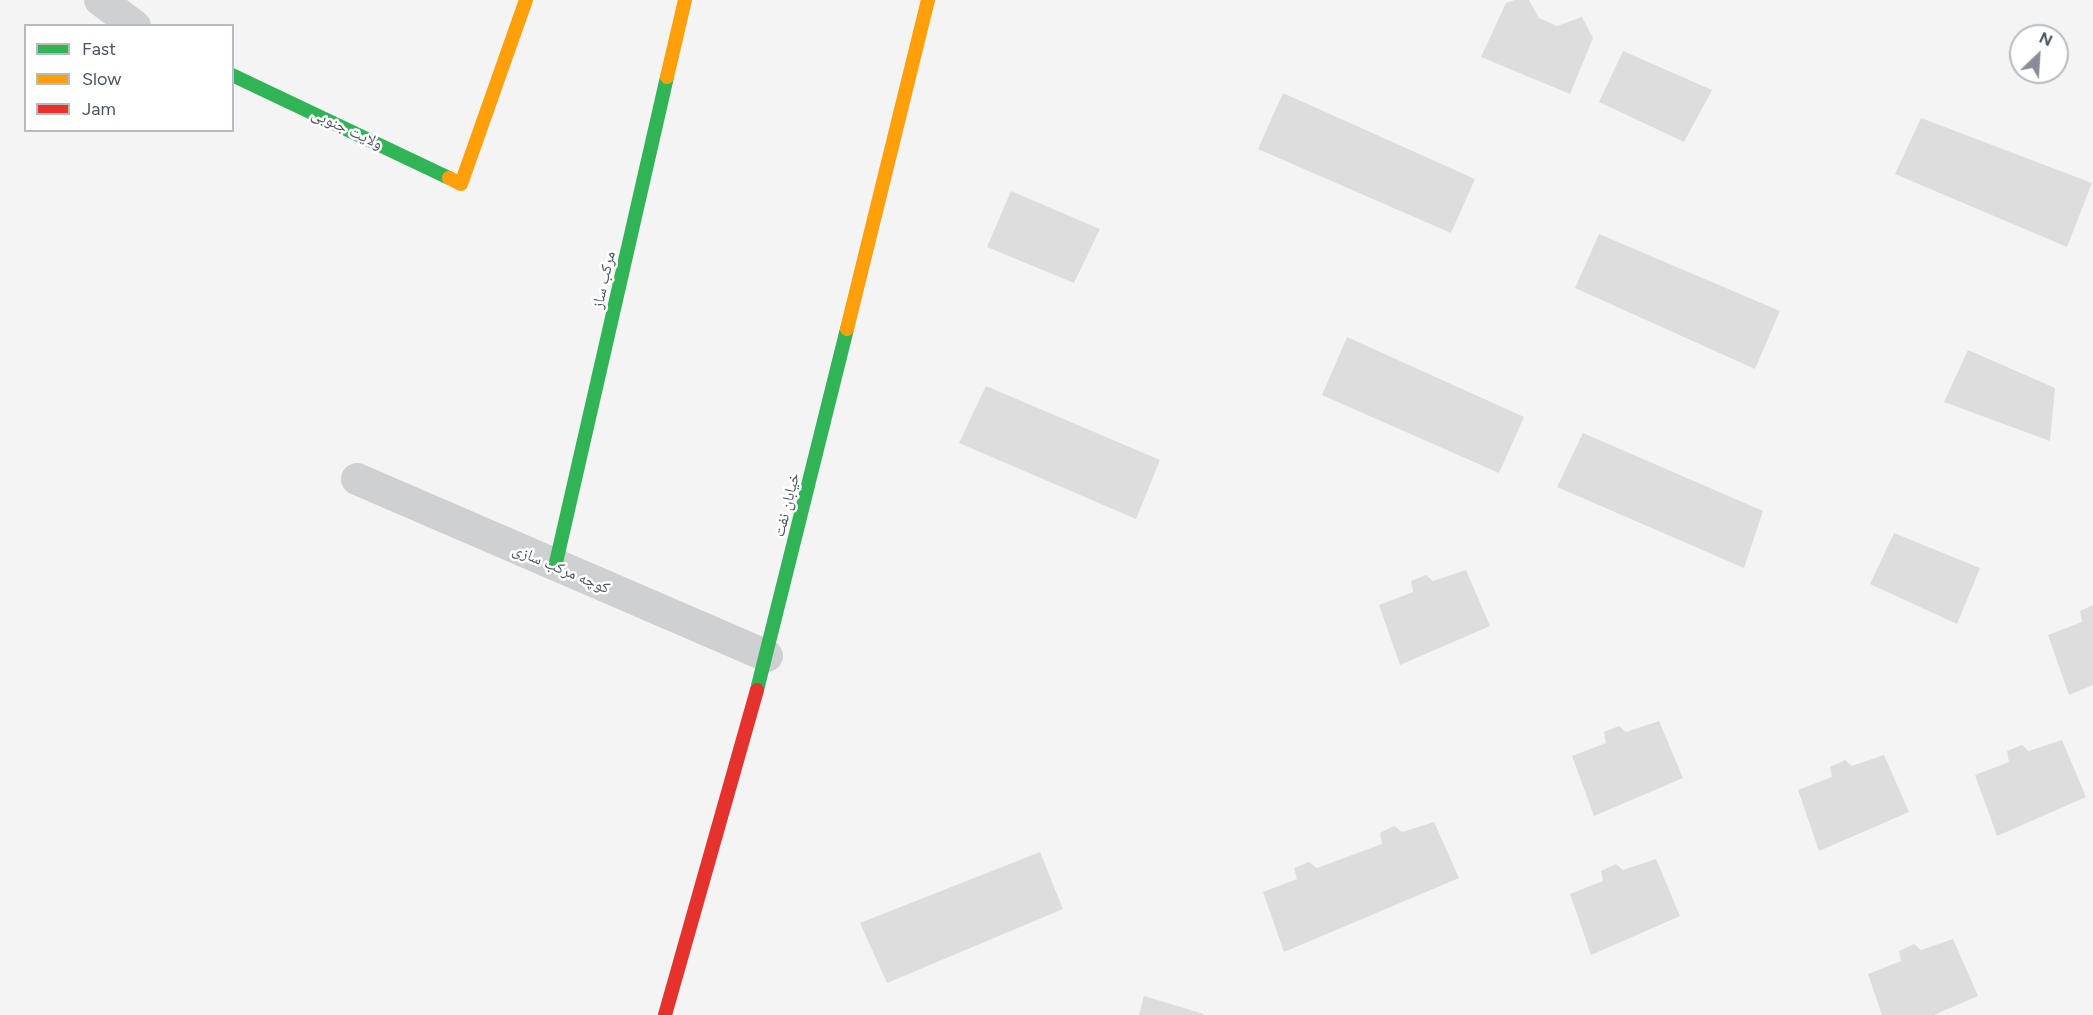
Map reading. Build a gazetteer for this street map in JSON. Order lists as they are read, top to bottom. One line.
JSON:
{"streets":{"main road":["ولایت جنوبی","مرکب ساز","خیابان نفت"],"street":["کوچه مرکب سازی"]},"crossings":[["مرکب ساز","کوچه مرکب سازی"],["خیابان نفت","کوچه مرکب سازی"]],"legend":["Fast","Slow","Jam"],"north":"top right"}
